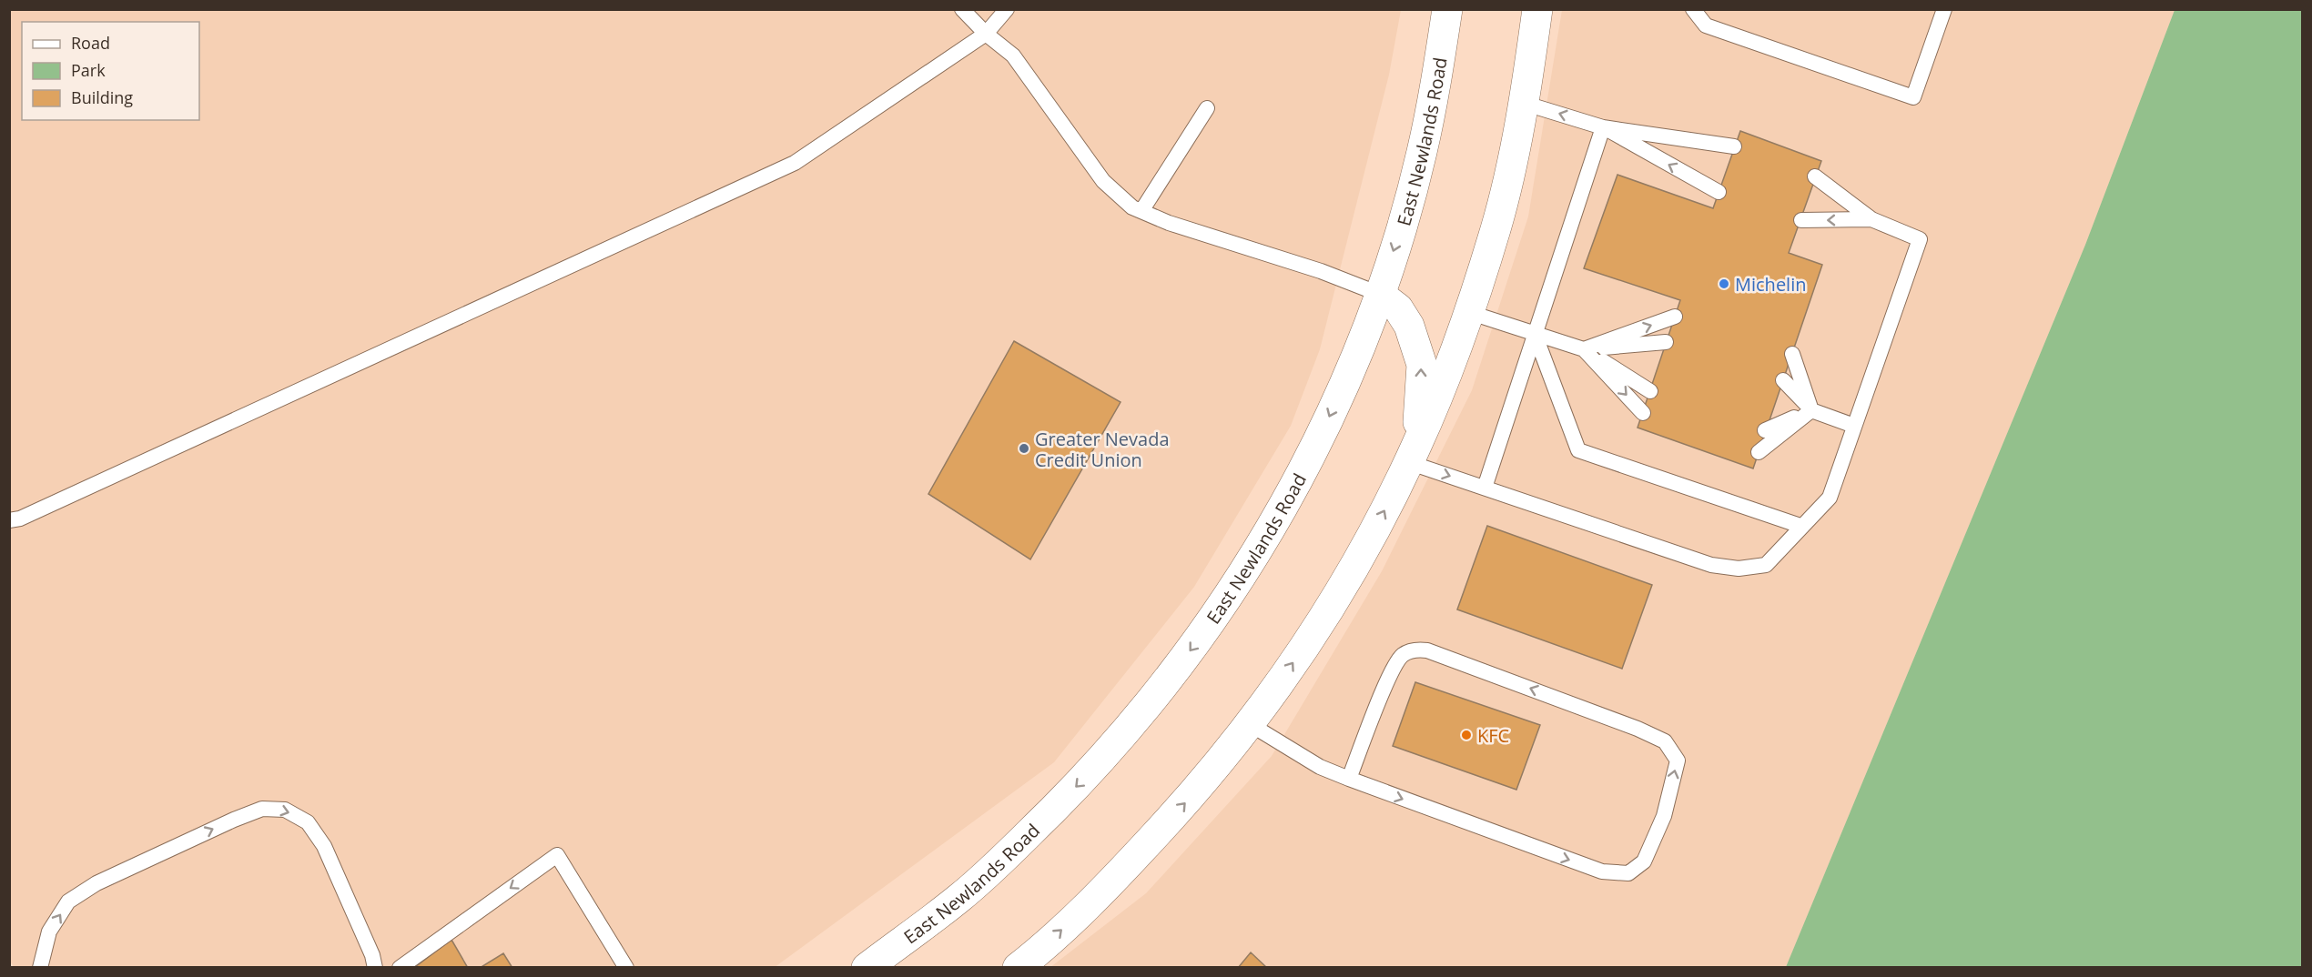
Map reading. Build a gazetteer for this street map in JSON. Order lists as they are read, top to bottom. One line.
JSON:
{"streets":{"street":["East Newlands Road"]},"places":["Michelin","Greater Nevada Credit Union","KFC"],"legend":["Road","Park","Building"]}
